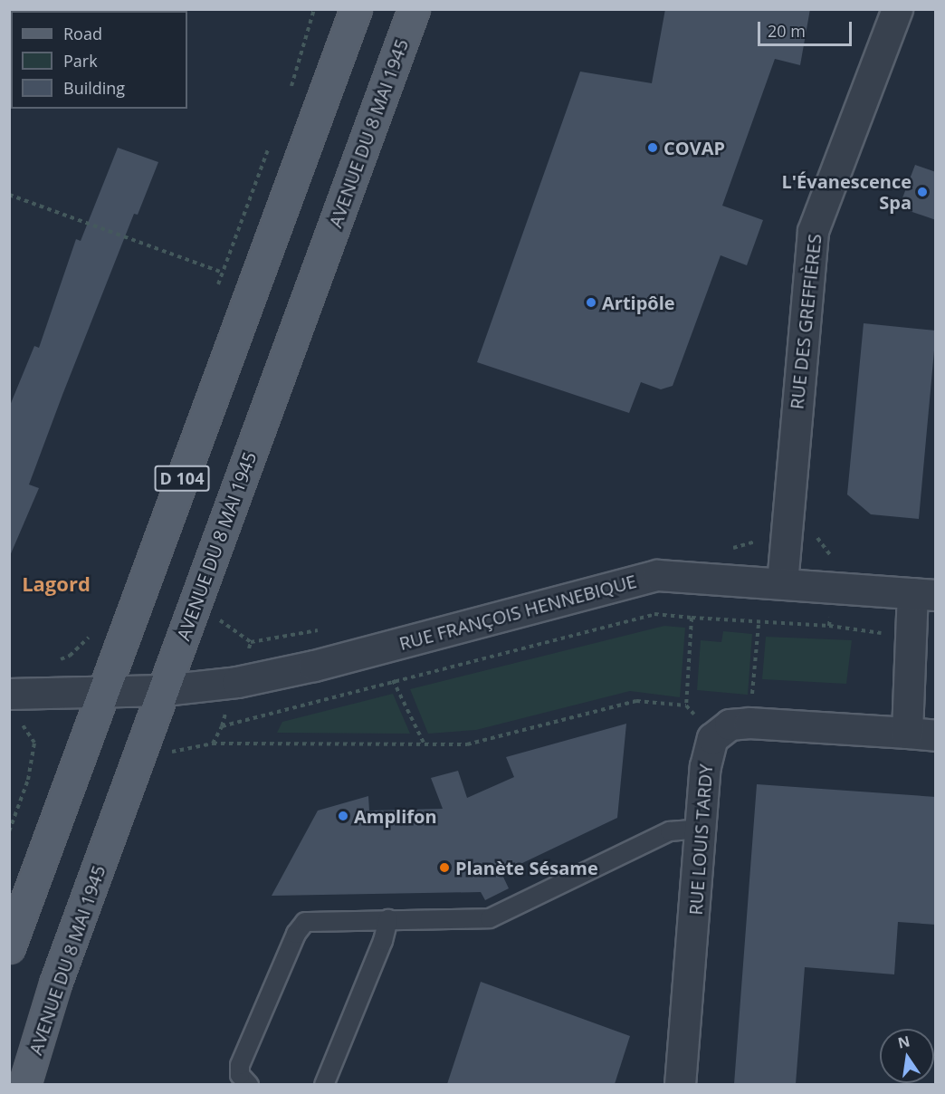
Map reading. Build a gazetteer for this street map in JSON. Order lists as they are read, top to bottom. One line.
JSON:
{"streets":{"main road":["AVENUE DU 8 MAI 1945","D 104"],"street":["RUE DES GREFFIÈRES","RUE FRANÇOIS HENNEBIQUE","RUE LOUIS TARDY"]},"crossings":[["AVENUE DU 8 MAI 1945","RUE FRANÇOIS HENNEBIQUE"],["RUE DES GREFFIÈRES","RUE FRANÇOIS HENNEBIQUE"],["D 104","RUE FRANÇOIS HENNEBIQUE"],["RUE FRANÇOIS HENNEBIQUE","RUE LOUIS TARDY"]],"districts":["Lagord"],"places":["COVAP","L'Évanescence Spa","Artipôle","Amplifon","Planète Sésame"],"legend":["Road","Park","Building"],"scale_bar":"20 m","north":"top"}
